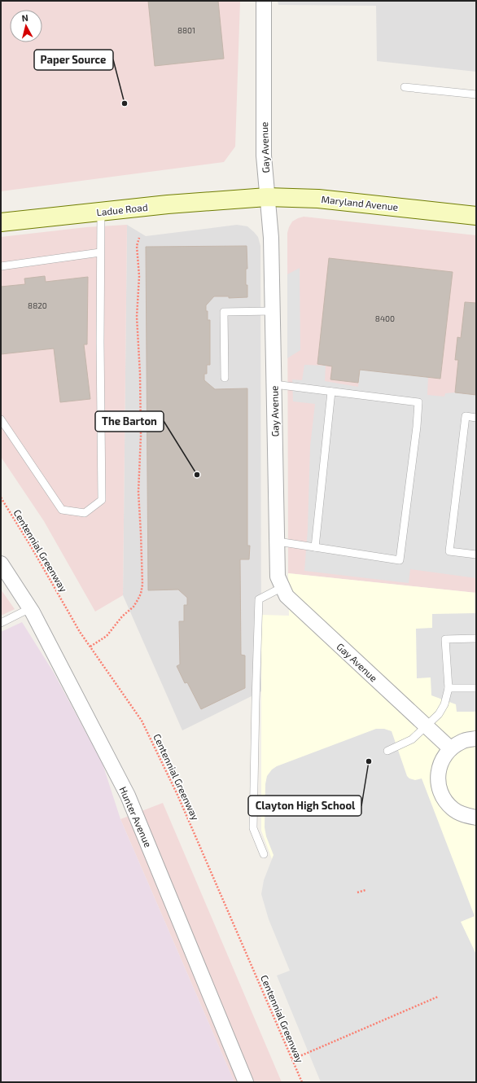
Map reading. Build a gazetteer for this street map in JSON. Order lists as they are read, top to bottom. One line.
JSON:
{"streets":{"main road":["Maryland Avenue","Ladue Road"],"street":["Gay Avenue","Hunter Avenue"],"path":["Centennial Greenway"]},"crossings":[["Gay Avenue","Maryland Avenue"],["Maryland Avenue","Ladue Road"]],"places":["Paper Source","The Barton","Clayton High School"],"house_numbers":["8801","8820","8400"],"north":"top"}
